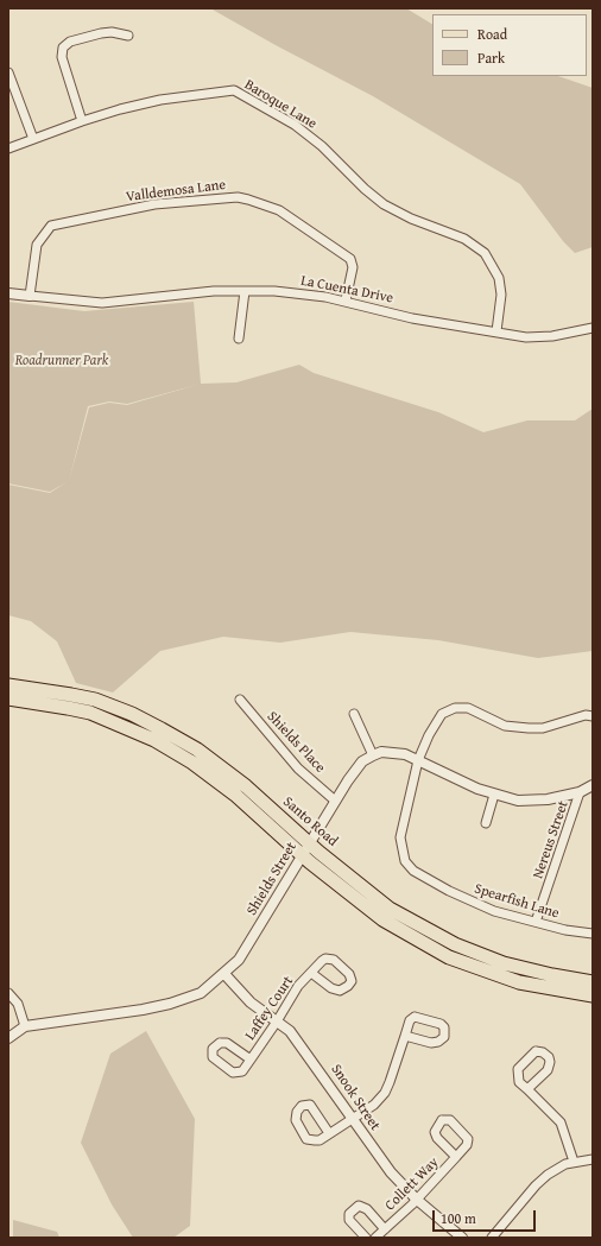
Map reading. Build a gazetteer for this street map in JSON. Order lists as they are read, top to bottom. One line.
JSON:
{"streets":{"main road":["Santo Road"],"street":["Baroque Lane","Valldemosa Lane","La Cuenta Drive","Shields Place","Nereus Street","Shields Street","Spearfish Lane","Laffey Court","Snook Street","Collett Way"]},"crossings":[["Baroque Lane","La Cuenta Drive"],["Valldemosa Lane","La Cuenta Drive"],["Shields Place","Shields Street"],["Santo Road","Shields Street"],["Nereus Street","Spearfish Lane"],["Shields Street","Snook Street"],["Laffey Court","Snook Street"],["Snook Street","Collett Way"]],"parks":["Roadrunner Park"],"legend":["Road","Park"],"scale_bar":"100 m"}
